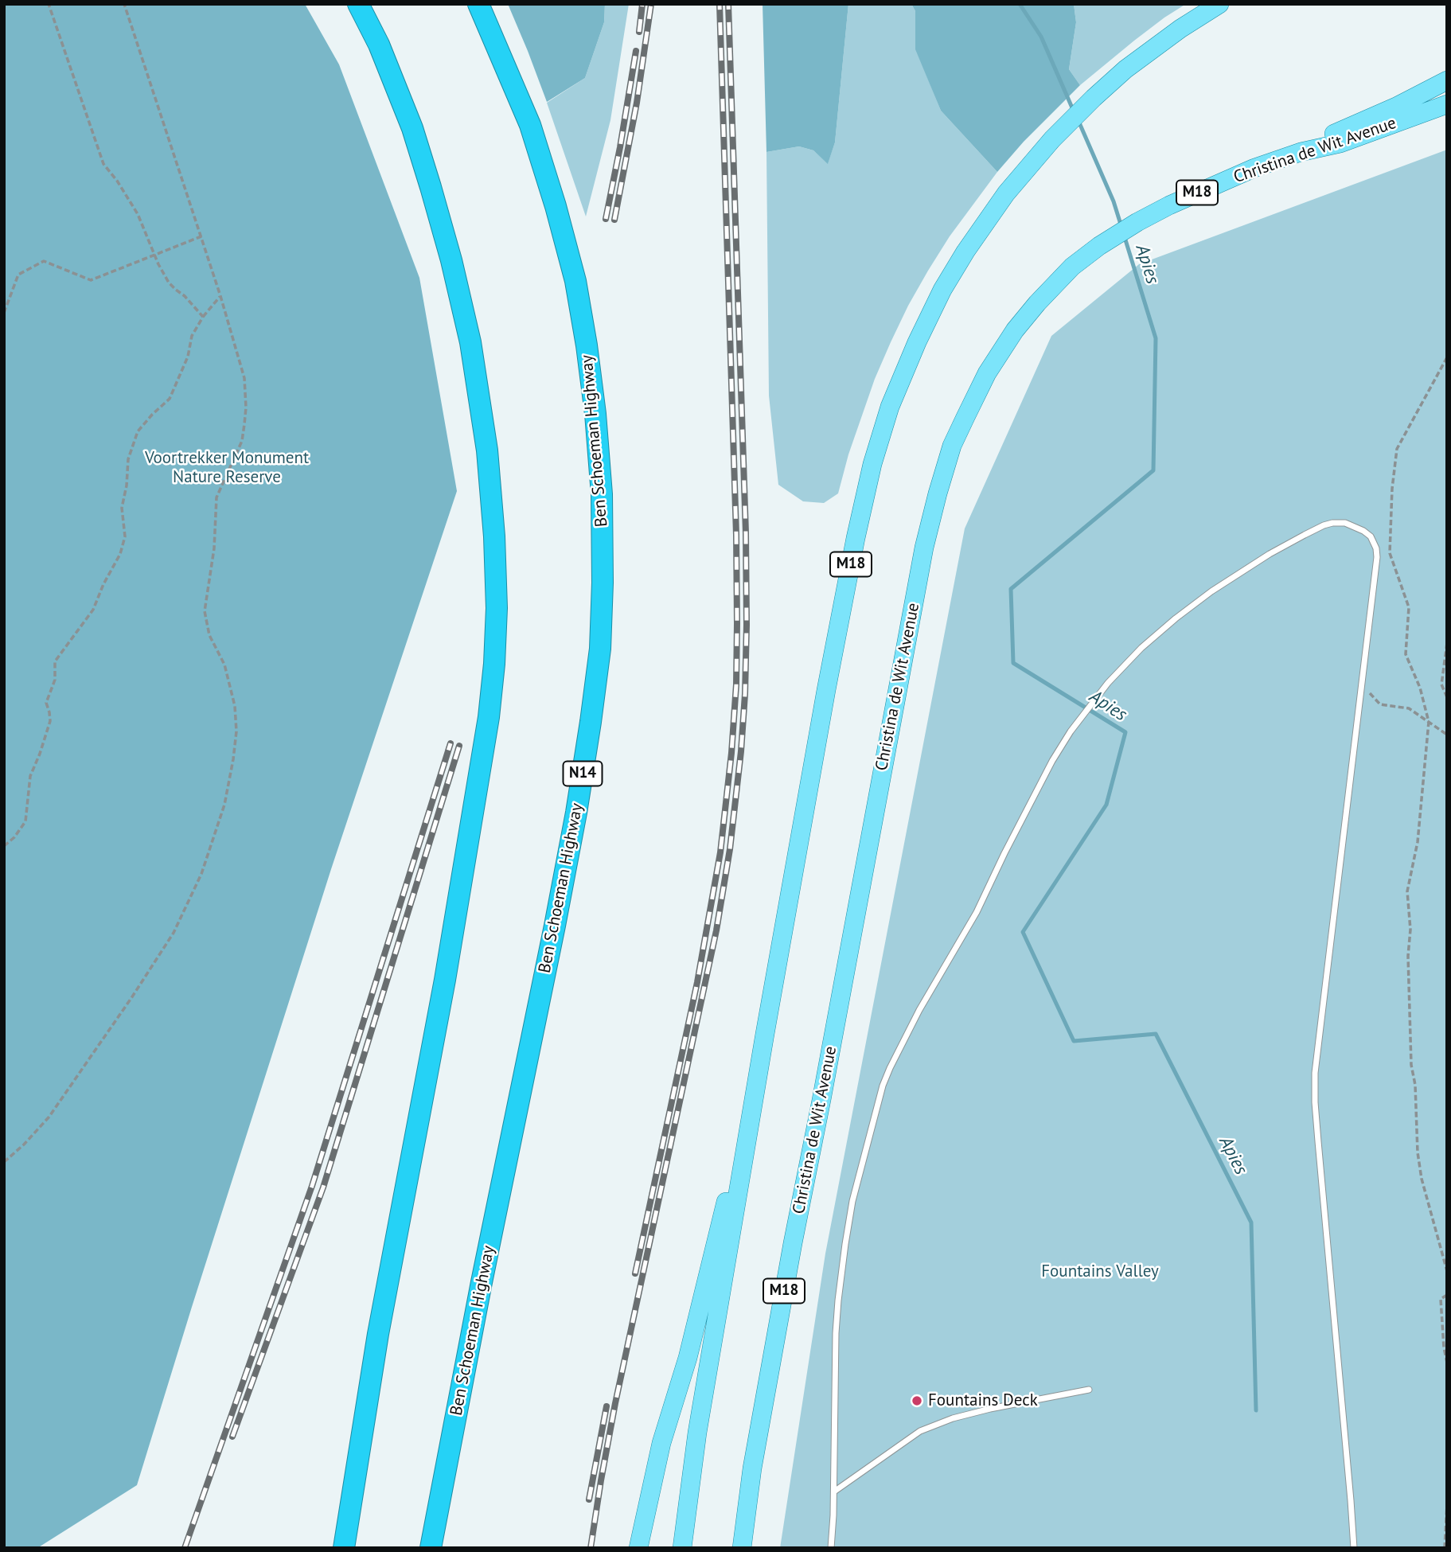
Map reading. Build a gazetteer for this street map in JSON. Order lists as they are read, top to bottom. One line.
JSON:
{"streets":{"highway":["Ben Schoeman Highway","N14"],"main road":["Christina de Wit Avenue","M18"]},"water":["Apies"],"parks":["Voortrekker Monument Nature Reserve","Fountains Valley"],"places":["Fountains Deck"]}
